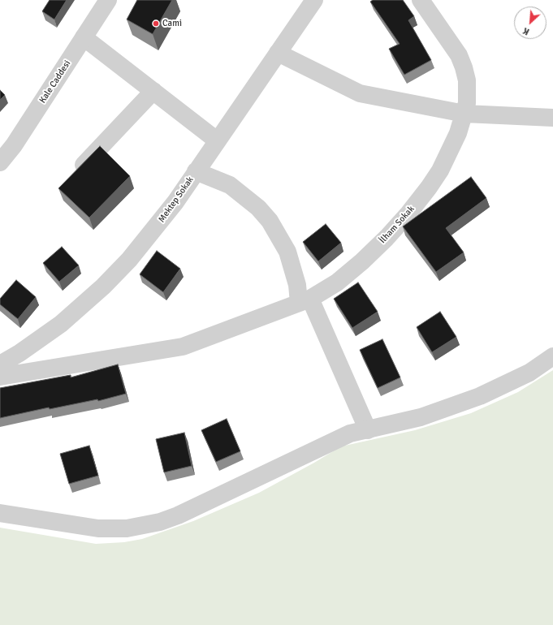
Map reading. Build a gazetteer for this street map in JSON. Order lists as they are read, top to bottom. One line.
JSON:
{"streets":{"street":["Kale Caddesi","Mektep Sokak","İlham Sokak"]},"places":["Cami"],"north":"bottom left"}
